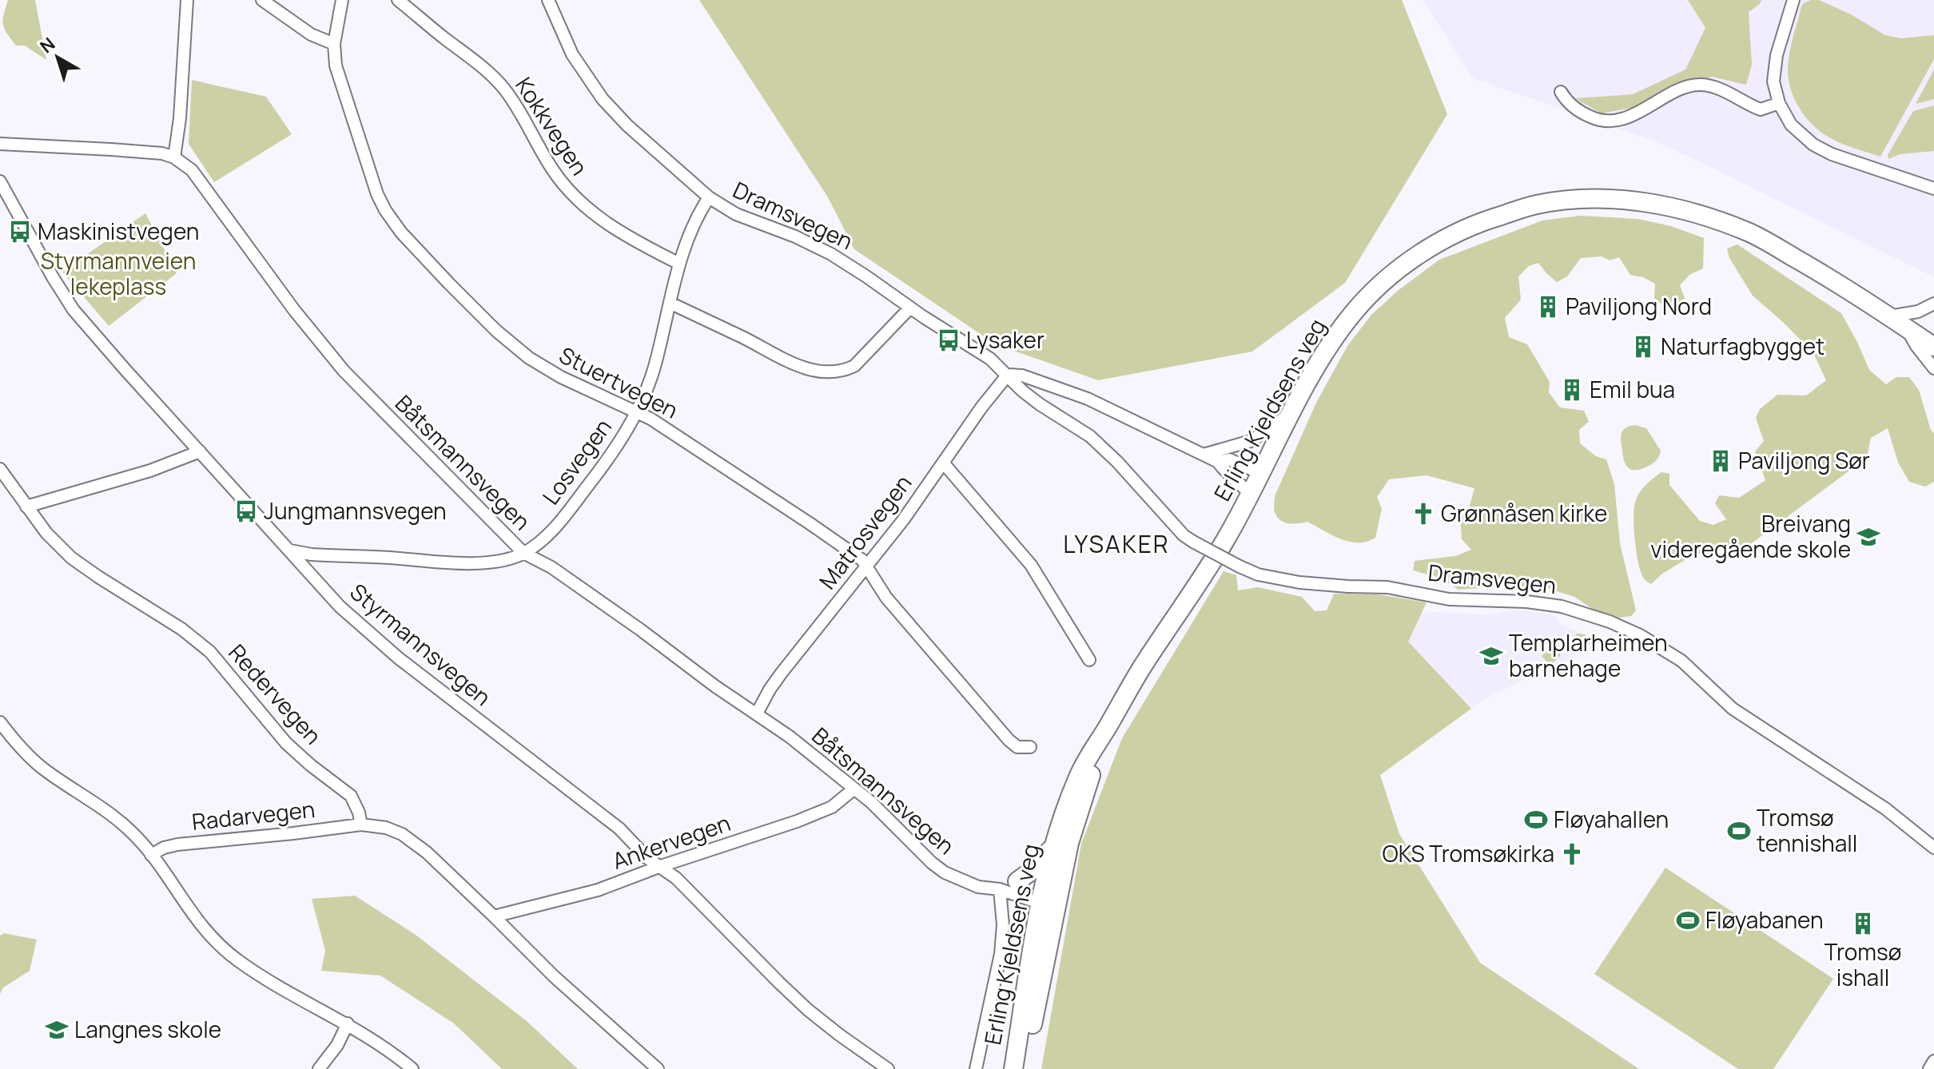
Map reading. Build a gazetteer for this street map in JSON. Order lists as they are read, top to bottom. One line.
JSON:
{"streets":{"highway":["Erling Kjeldsens veg"],"street":["Kokkvegen","Dramsvegen","Stuertvegen","Losvegen","Båtsmannsvegen","Matrosvegen","Styrmannsvegen","Redervegen","Radarvegen","Ankervegen"]},"crossings":[["Kokkvegen","Losvegen"],["Dramsvegen","Erling Kjeldsens veg"],["Dramsvegen","Losvegen"],["Dramsvegen","Matrosvegen"],["Stuertvegen","Losvegen"],["Stuertvegen","Matrosvegen"],["Erling Kjeldsens veg","Båtsmannsvegen"],["Losvegen","Båtsmannsvegen"],["Losvegen","Styrmannsvegen"],["Båtsmannsvegen","Matrosvegen"],["Båtsmannsvegen","Ankervegen"],["Styrmannsvegen","Ankervegen"],["Redervegen","Radarvegen"]],"districts":["LYSAKER"],"parks":["Styrmannveien lekeplass"],"places":{"bus stop":["Maskinistvegen","Lysaker","Jungmannsvegen"],"building":["Paviljong Nord","Naturfagbygget","Emil bua","Paviljong Sør","Tromsø ishall"],"church":["Grønnåsen kirke","OKS Tromsøkirka"],"school or university":["Breivang videregående skole","Templarheimen barnehage","Langnes skole"],"sports":["Fløyahallen","Tromsø tennishall","Fløyabanen"]},"north":"top left"}
